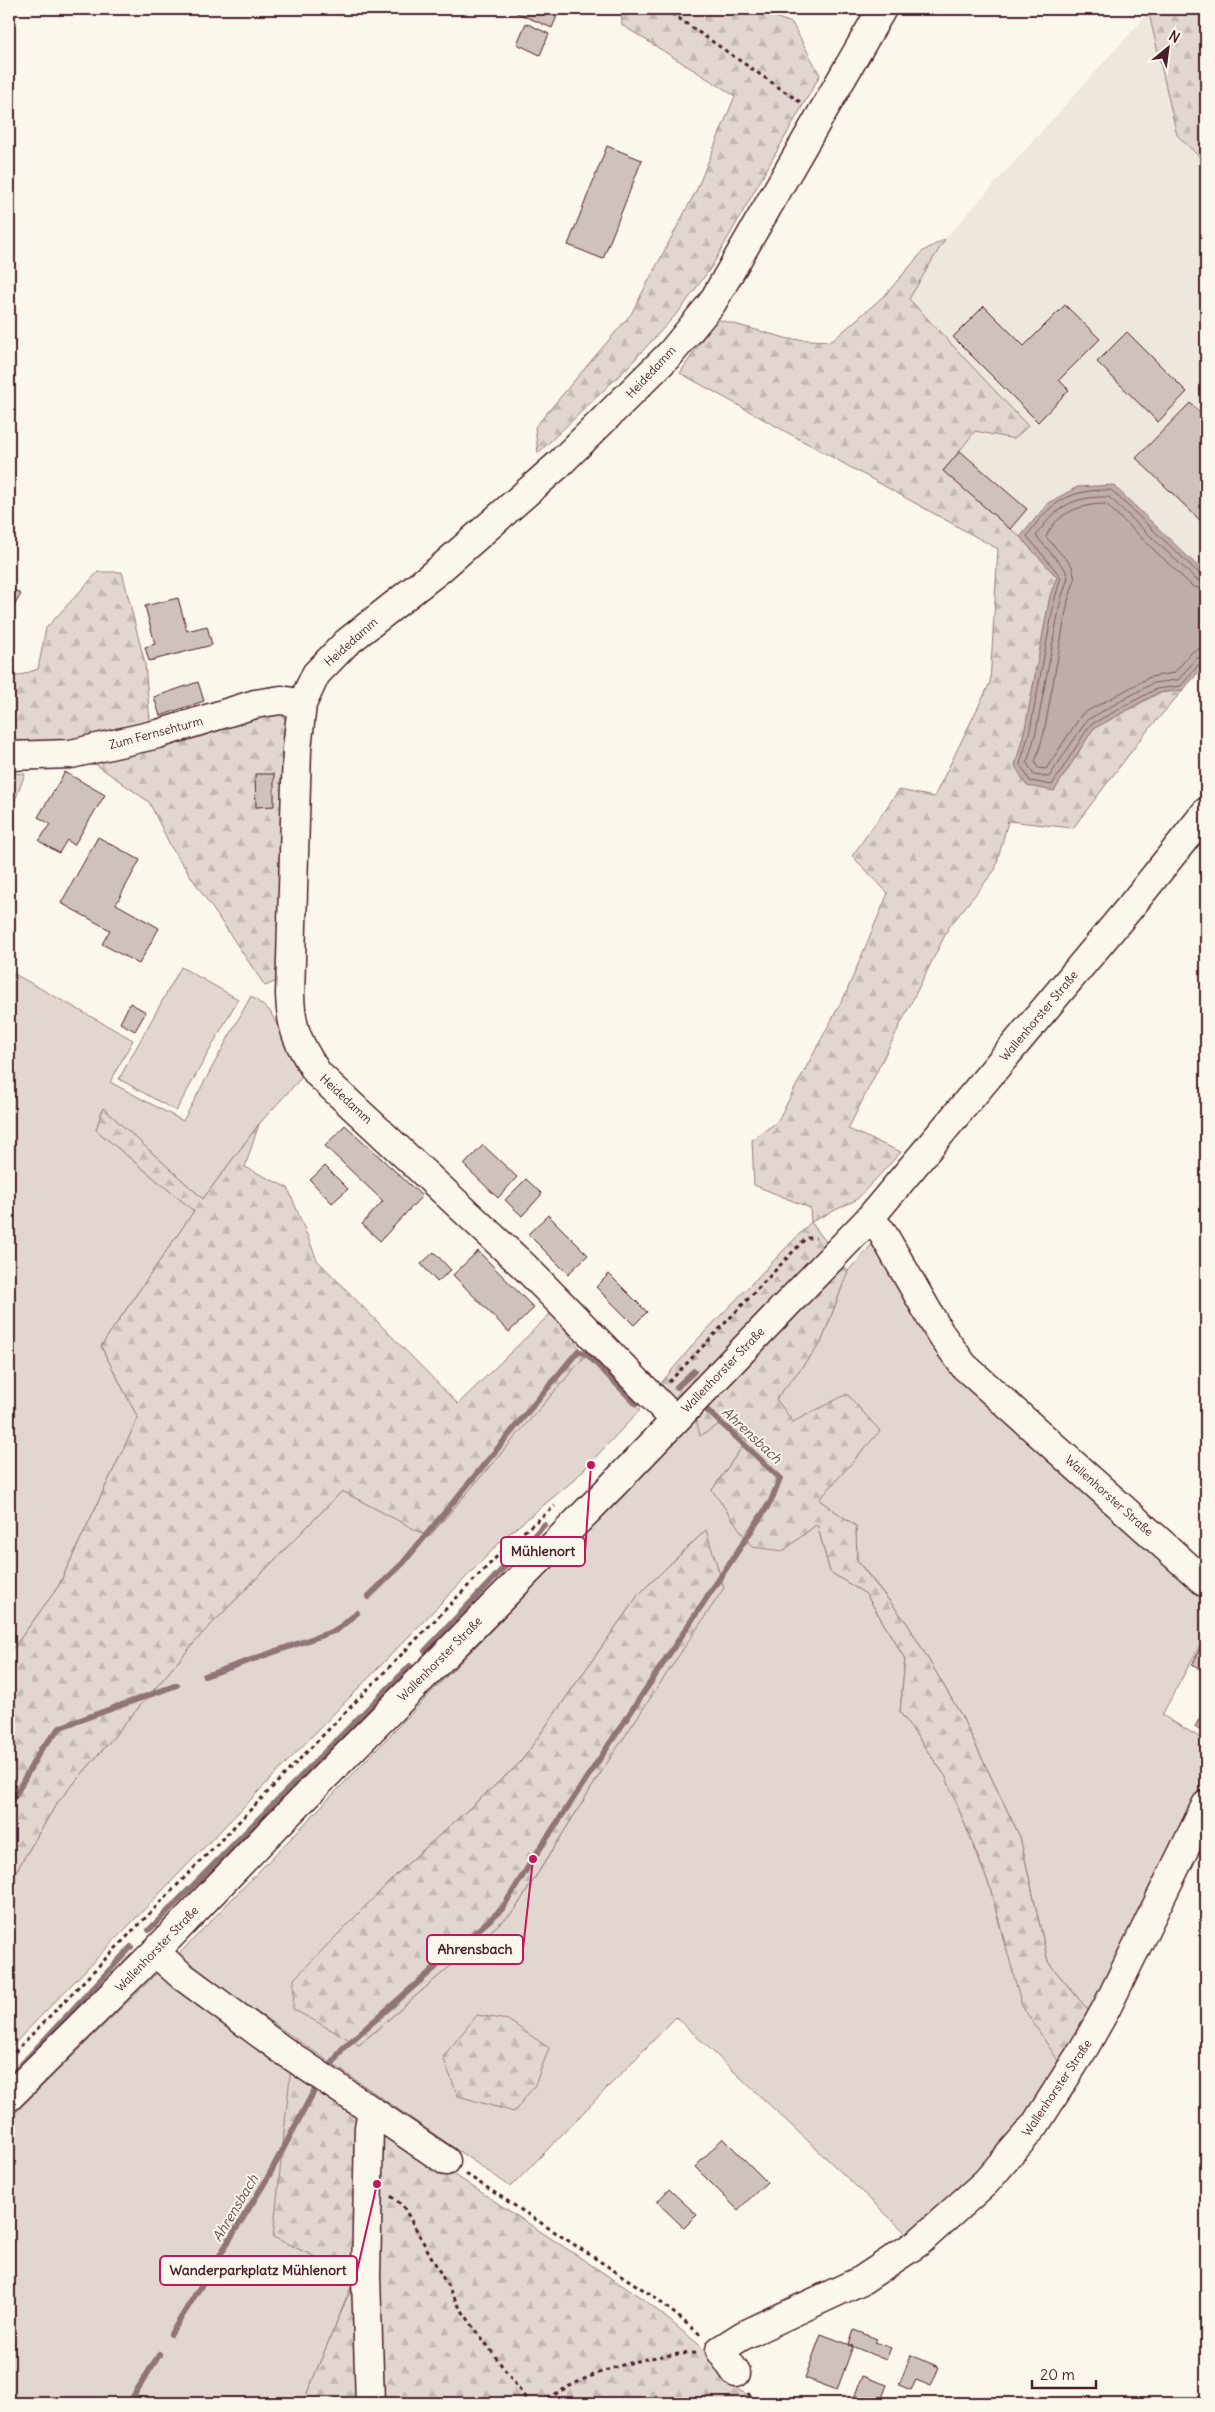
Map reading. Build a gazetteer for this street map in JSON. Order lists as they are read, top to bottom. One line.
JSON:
{"streets":{"street":["Heidedamm","Zum Fernsehturm","Wallenhorster Straße"]},"crossings":[["Heidedamm","Zum Fernsehturm"],["Heidedamm","Wallenhorster Straße"]],"water":["Ahrensbach"],"places":["Mühlenort","Ahrensbach","Wanderparkplatz Mühlenort"],"scale_bar":"20 m","north":"top right"}
